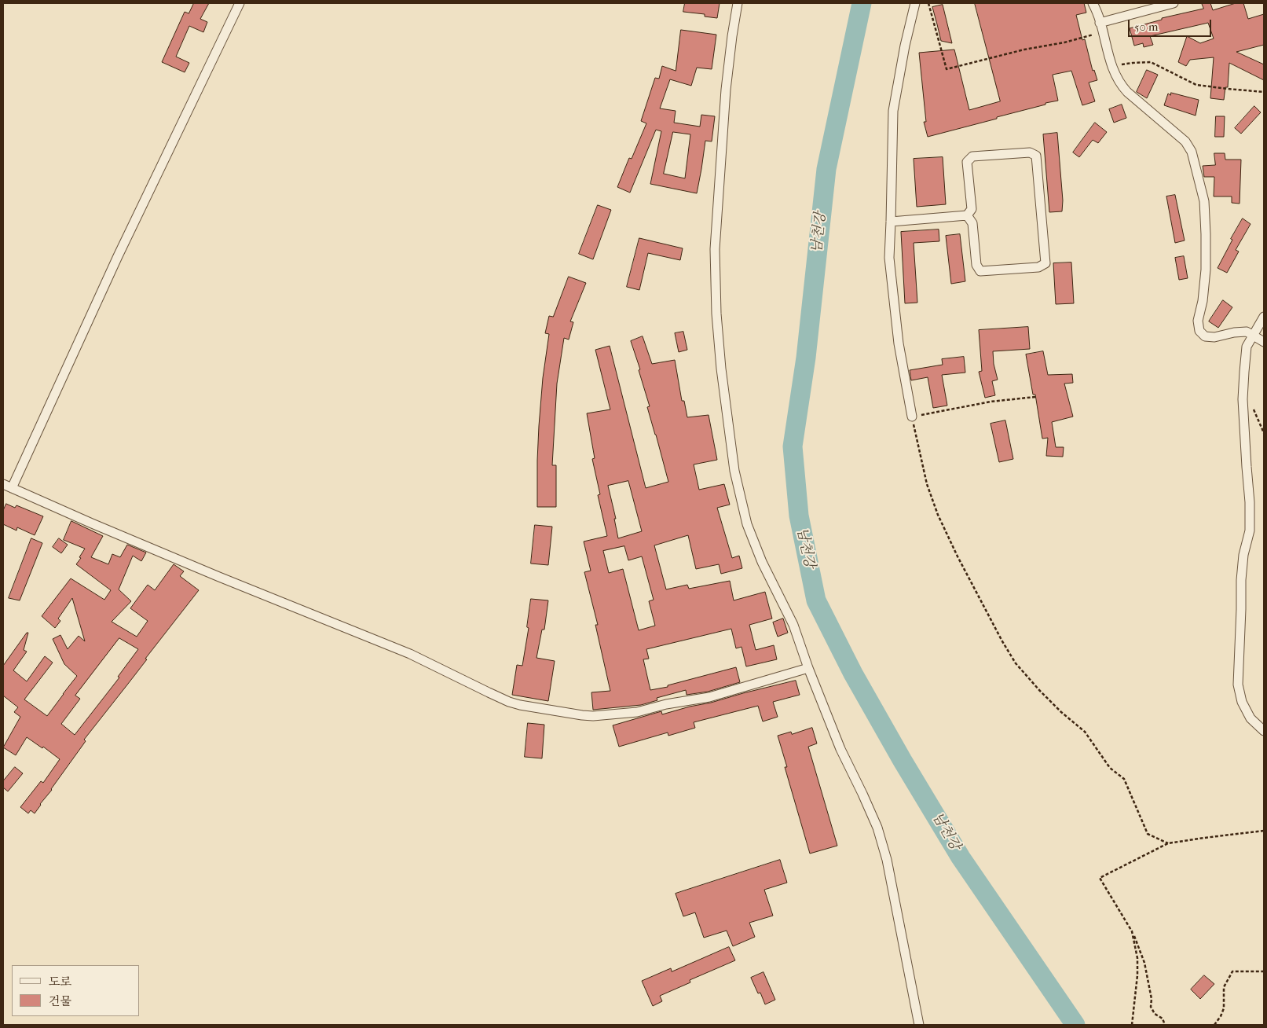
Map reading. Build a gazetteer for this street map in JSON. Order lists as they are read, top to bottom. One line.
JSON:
{"water":["남천강"],"legend":["도로","건물"],"scale_bar":"50 m"}
